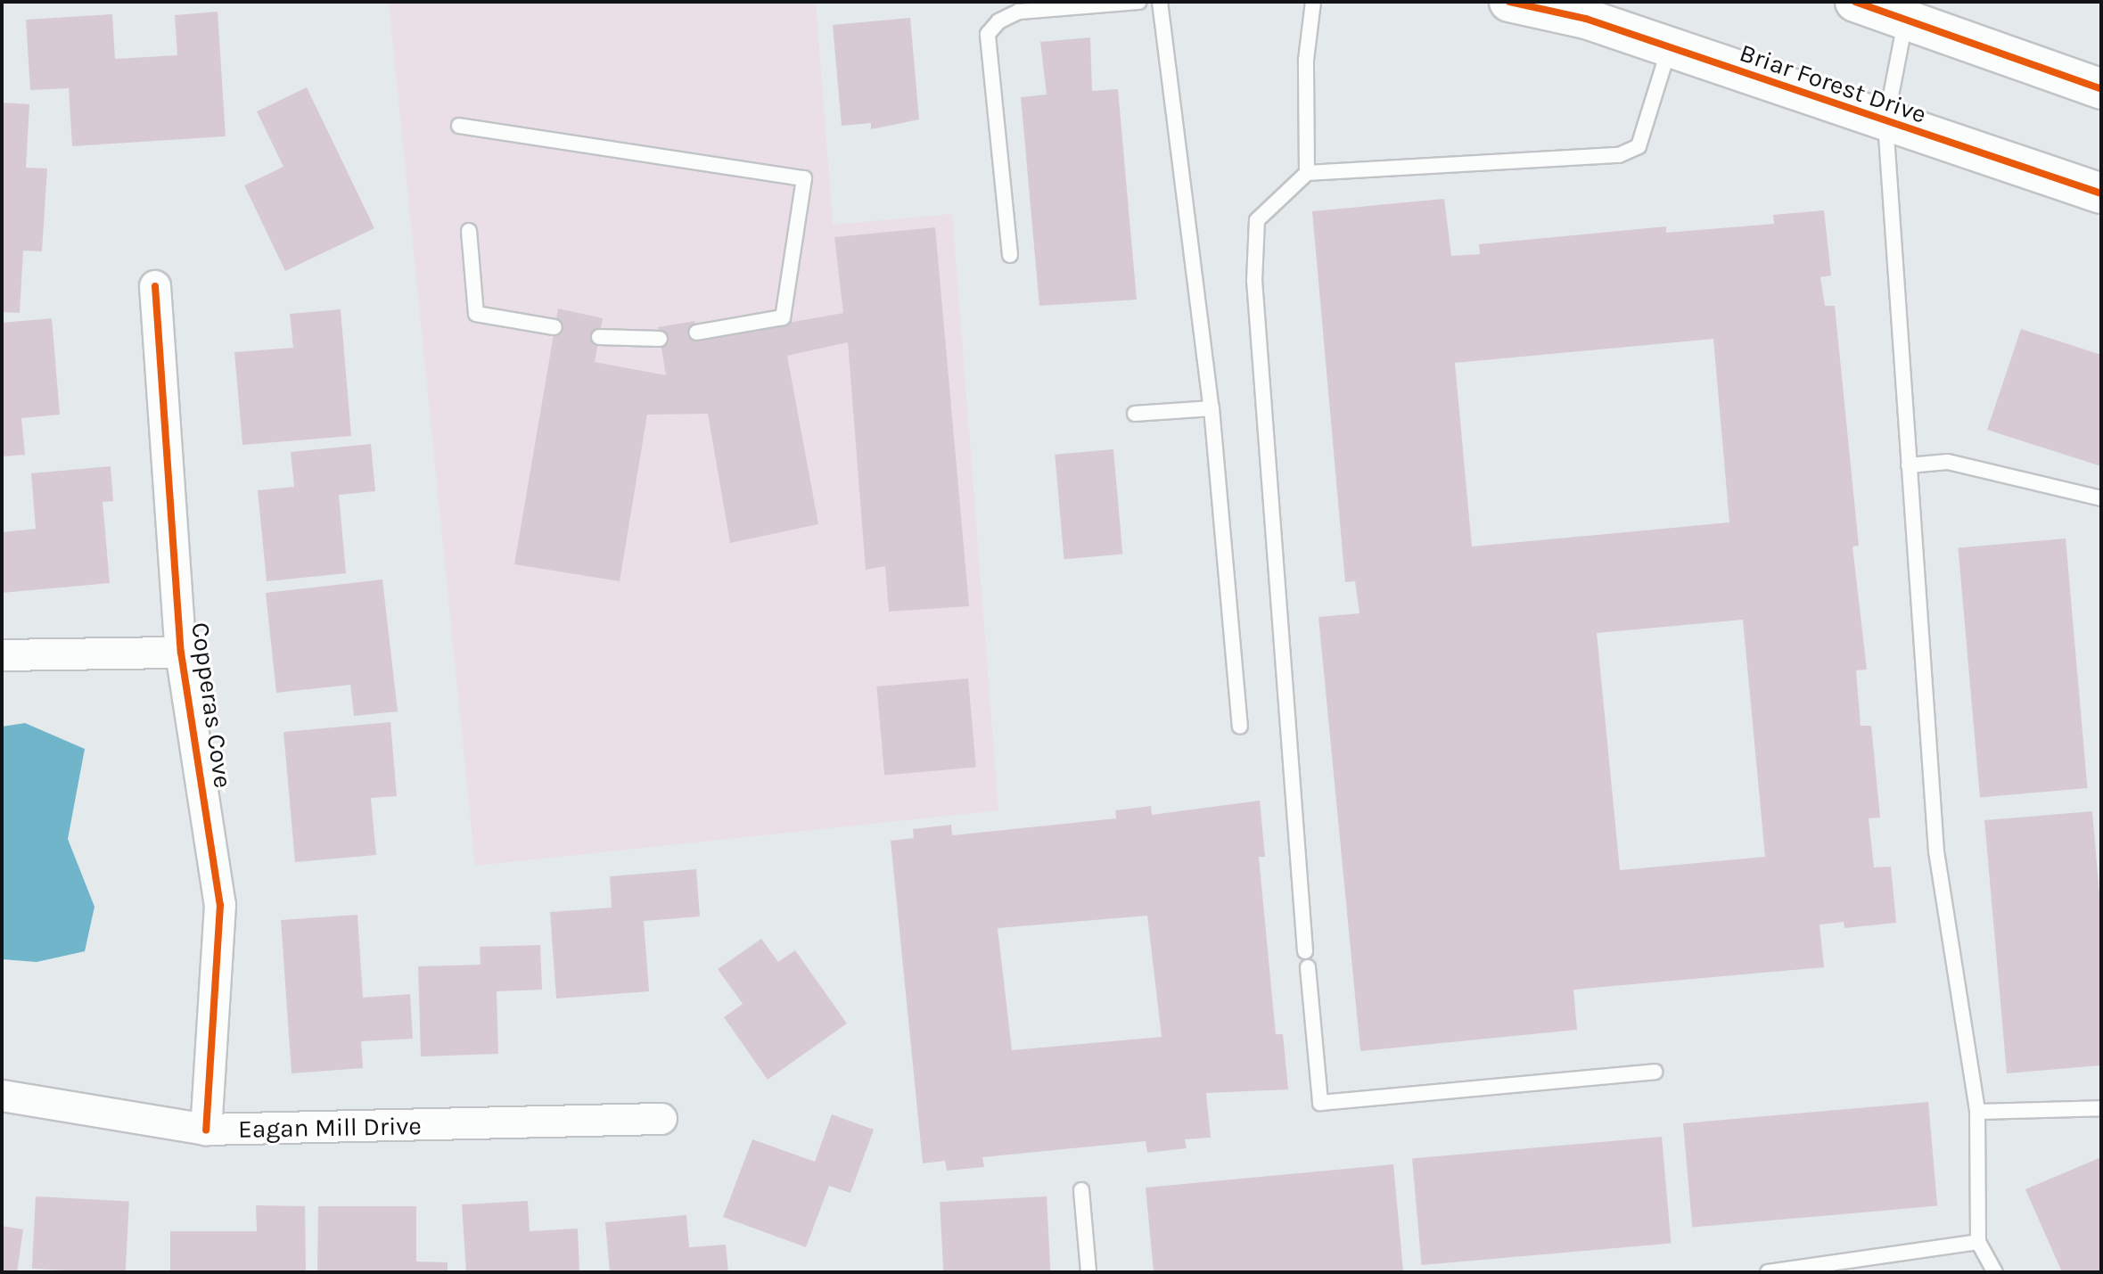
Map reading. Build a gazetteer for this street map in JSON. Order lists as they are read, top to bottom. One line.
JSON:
{"streets":{"main road":["Briar Forest Drive"],"street":["Copperas Cove","Eagan Mill Drive"]},"crossings":[["Copperas Cove","Eagan Mill Drive"]]}
